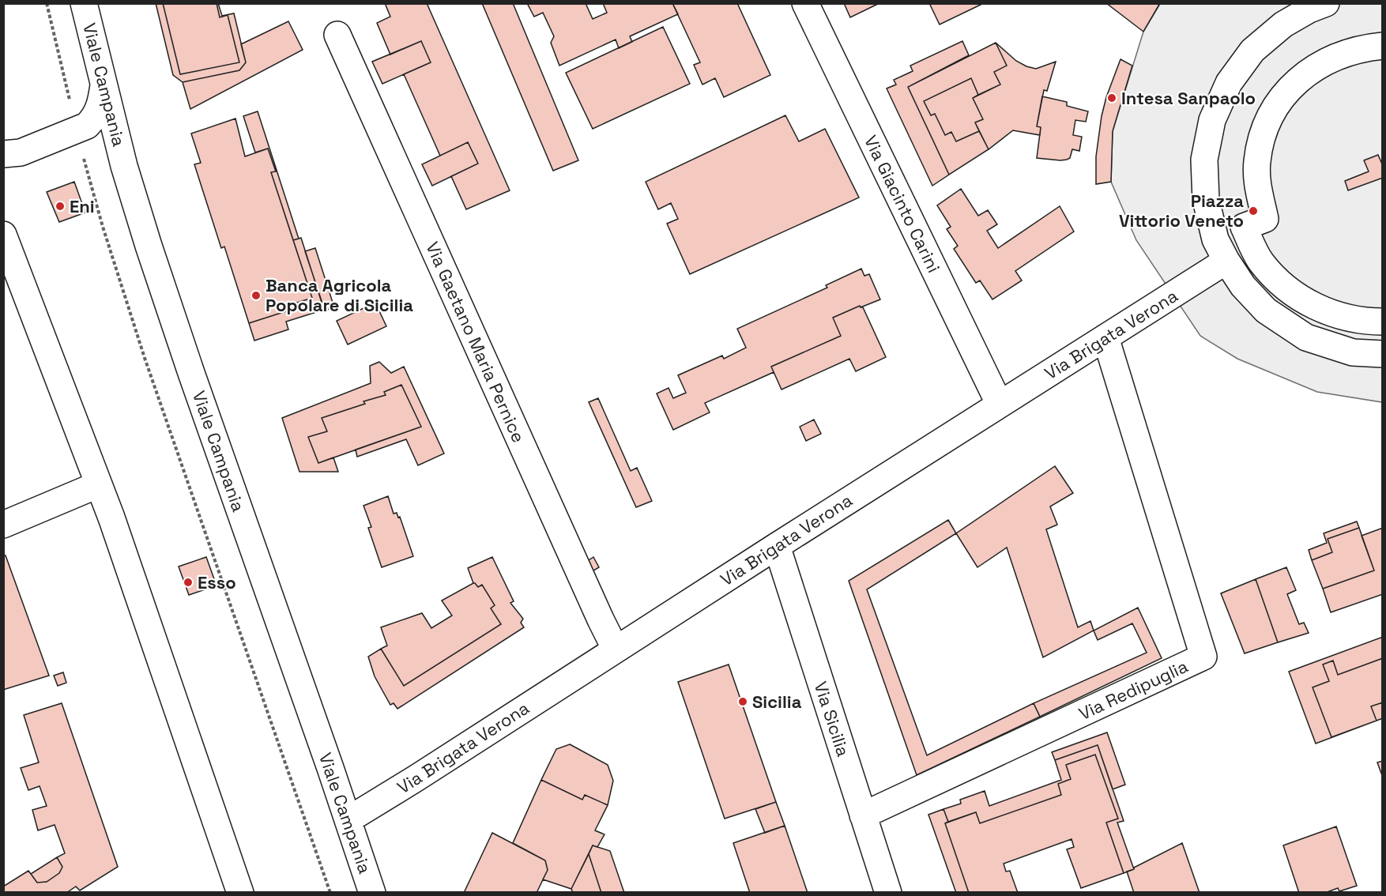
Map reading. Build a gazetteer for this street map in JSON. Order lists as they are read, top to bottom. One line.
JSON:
{"streets":{"street":["Viale Campania","Via Giacinto Carini","Via Brigata Verona","Via Gaetano Maria Pernice","Via Redipuglia","Via Sicilia"]},"crossings":[["Viale Campania","Via Brigata Verona"],["Via Giacinto Carini","Via Brigata Verona"],["Via Brigata Verona","Via Gaetano Maria Pernice"],["Via Brigata Verona","Via Redipuglia"],["Via Brigata Verona","Via Sicilia"],["Via Redipuglia","Via Sicilia"]],"places":["Intesa Sanpaolo","Eni","Piazza Vittorio Veneto","Banca Agricola Popolare di Sicilia","Esso","Sicilia"]}
